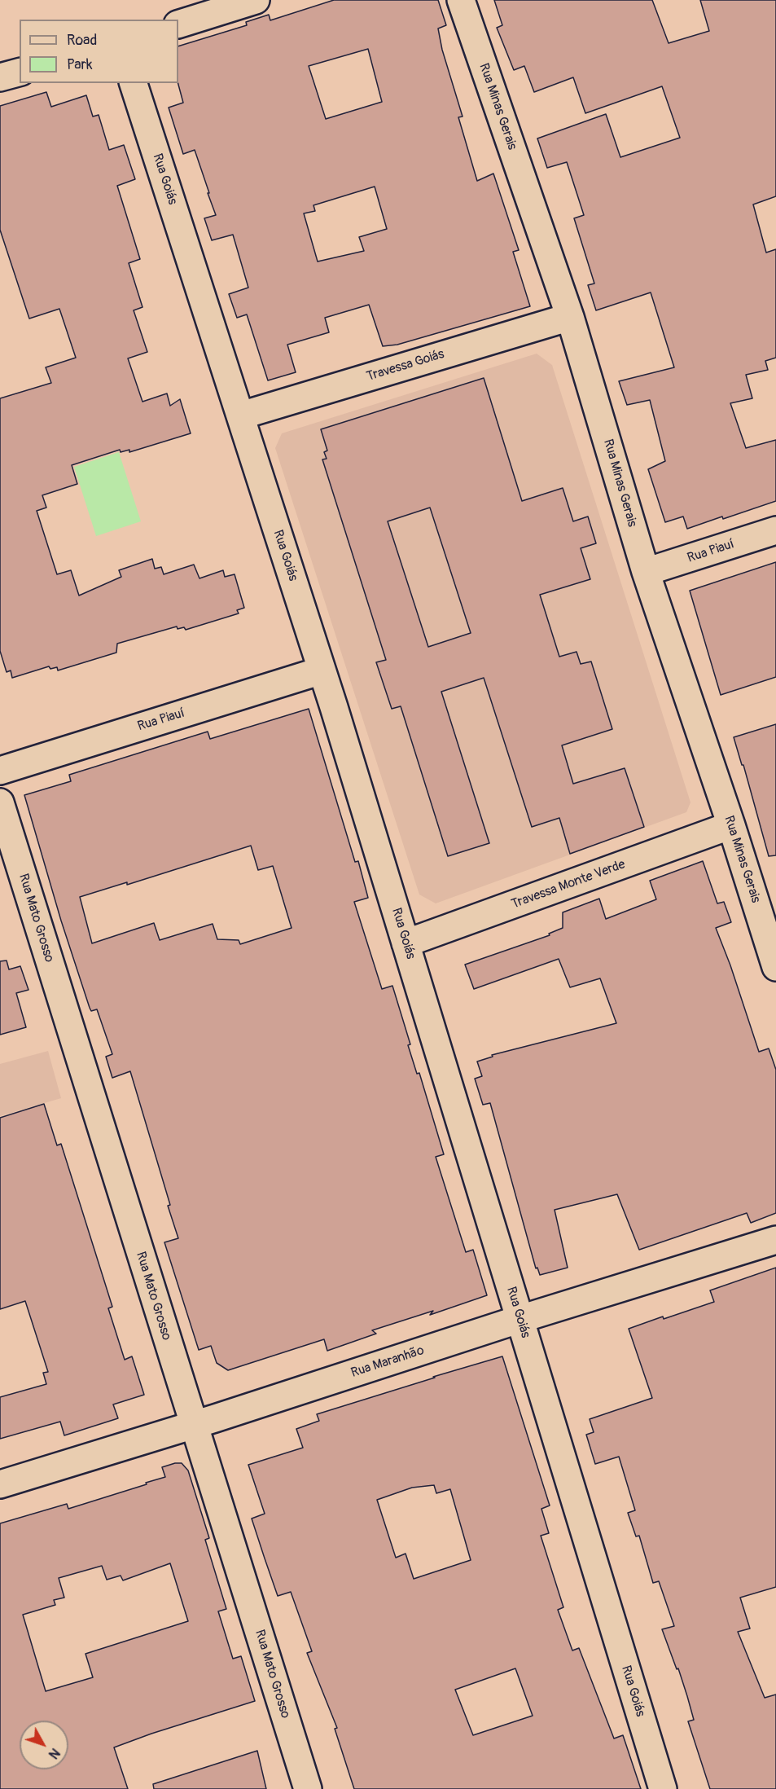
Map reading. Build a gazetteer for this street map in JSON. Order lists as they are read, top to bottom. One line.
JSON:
{"streets":{"street":["Rua Minas Gerais","Rua Goiás","Travessa Goiás","Rua Piauí","Travessa Monte Verde","Rua Mato Grosso","Rua Maranhão"]},"crossings":[["Rua Minas Gerais","Travessa Goiás"],["Rua Minas Gerais","Rua Piauí"],["Rua Minas Gerais","Travessa Monte Verde"],["Rua Goiás","Travessa Goiás"],["Rua Goiás","Rua Piauí"],["Rua Goiás","Travessa Monte Verde"],["Rua Goiás","Rua Maranhão"],["Rua Mato Grosso","Rua Maranhão"]],"legend":["Road","Park"],"north":"bottom right"}
